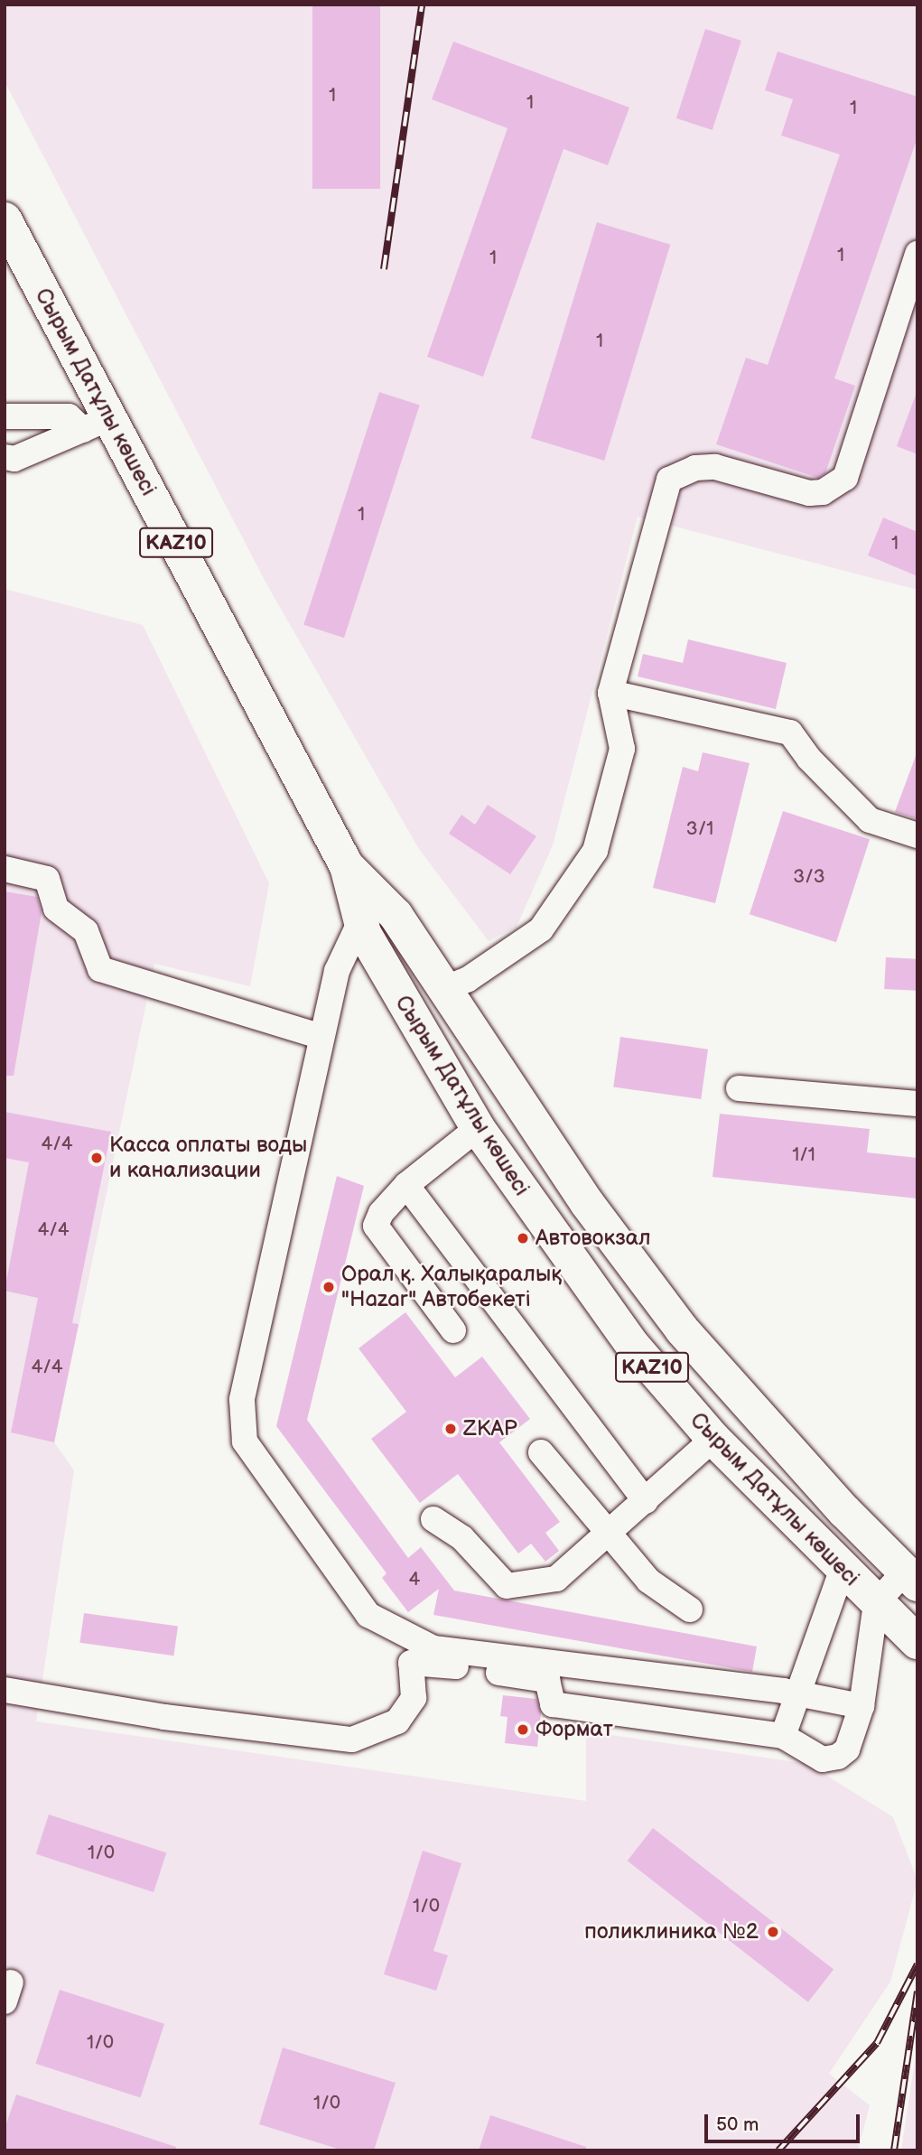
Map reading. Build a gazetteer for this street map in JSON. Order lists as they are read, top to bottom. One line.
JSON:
{"streets":{"highway":["Сырым Датұлы көшесі","KAZ10"]},"places":["Касса оплаты воды и канализации","Автовокзал","Орал қ. Халықаралық \"Hazar\" Автобекеті","ZKAP","Формат","поликлиника №2"],"house_numbers":["1","1","1","1","1","1","1","1","3/1","3/3","4/4","1/1","4/4","4/4","4","1/0","1/0","1/0","1/0"],"scale_bar":"50 m"}
